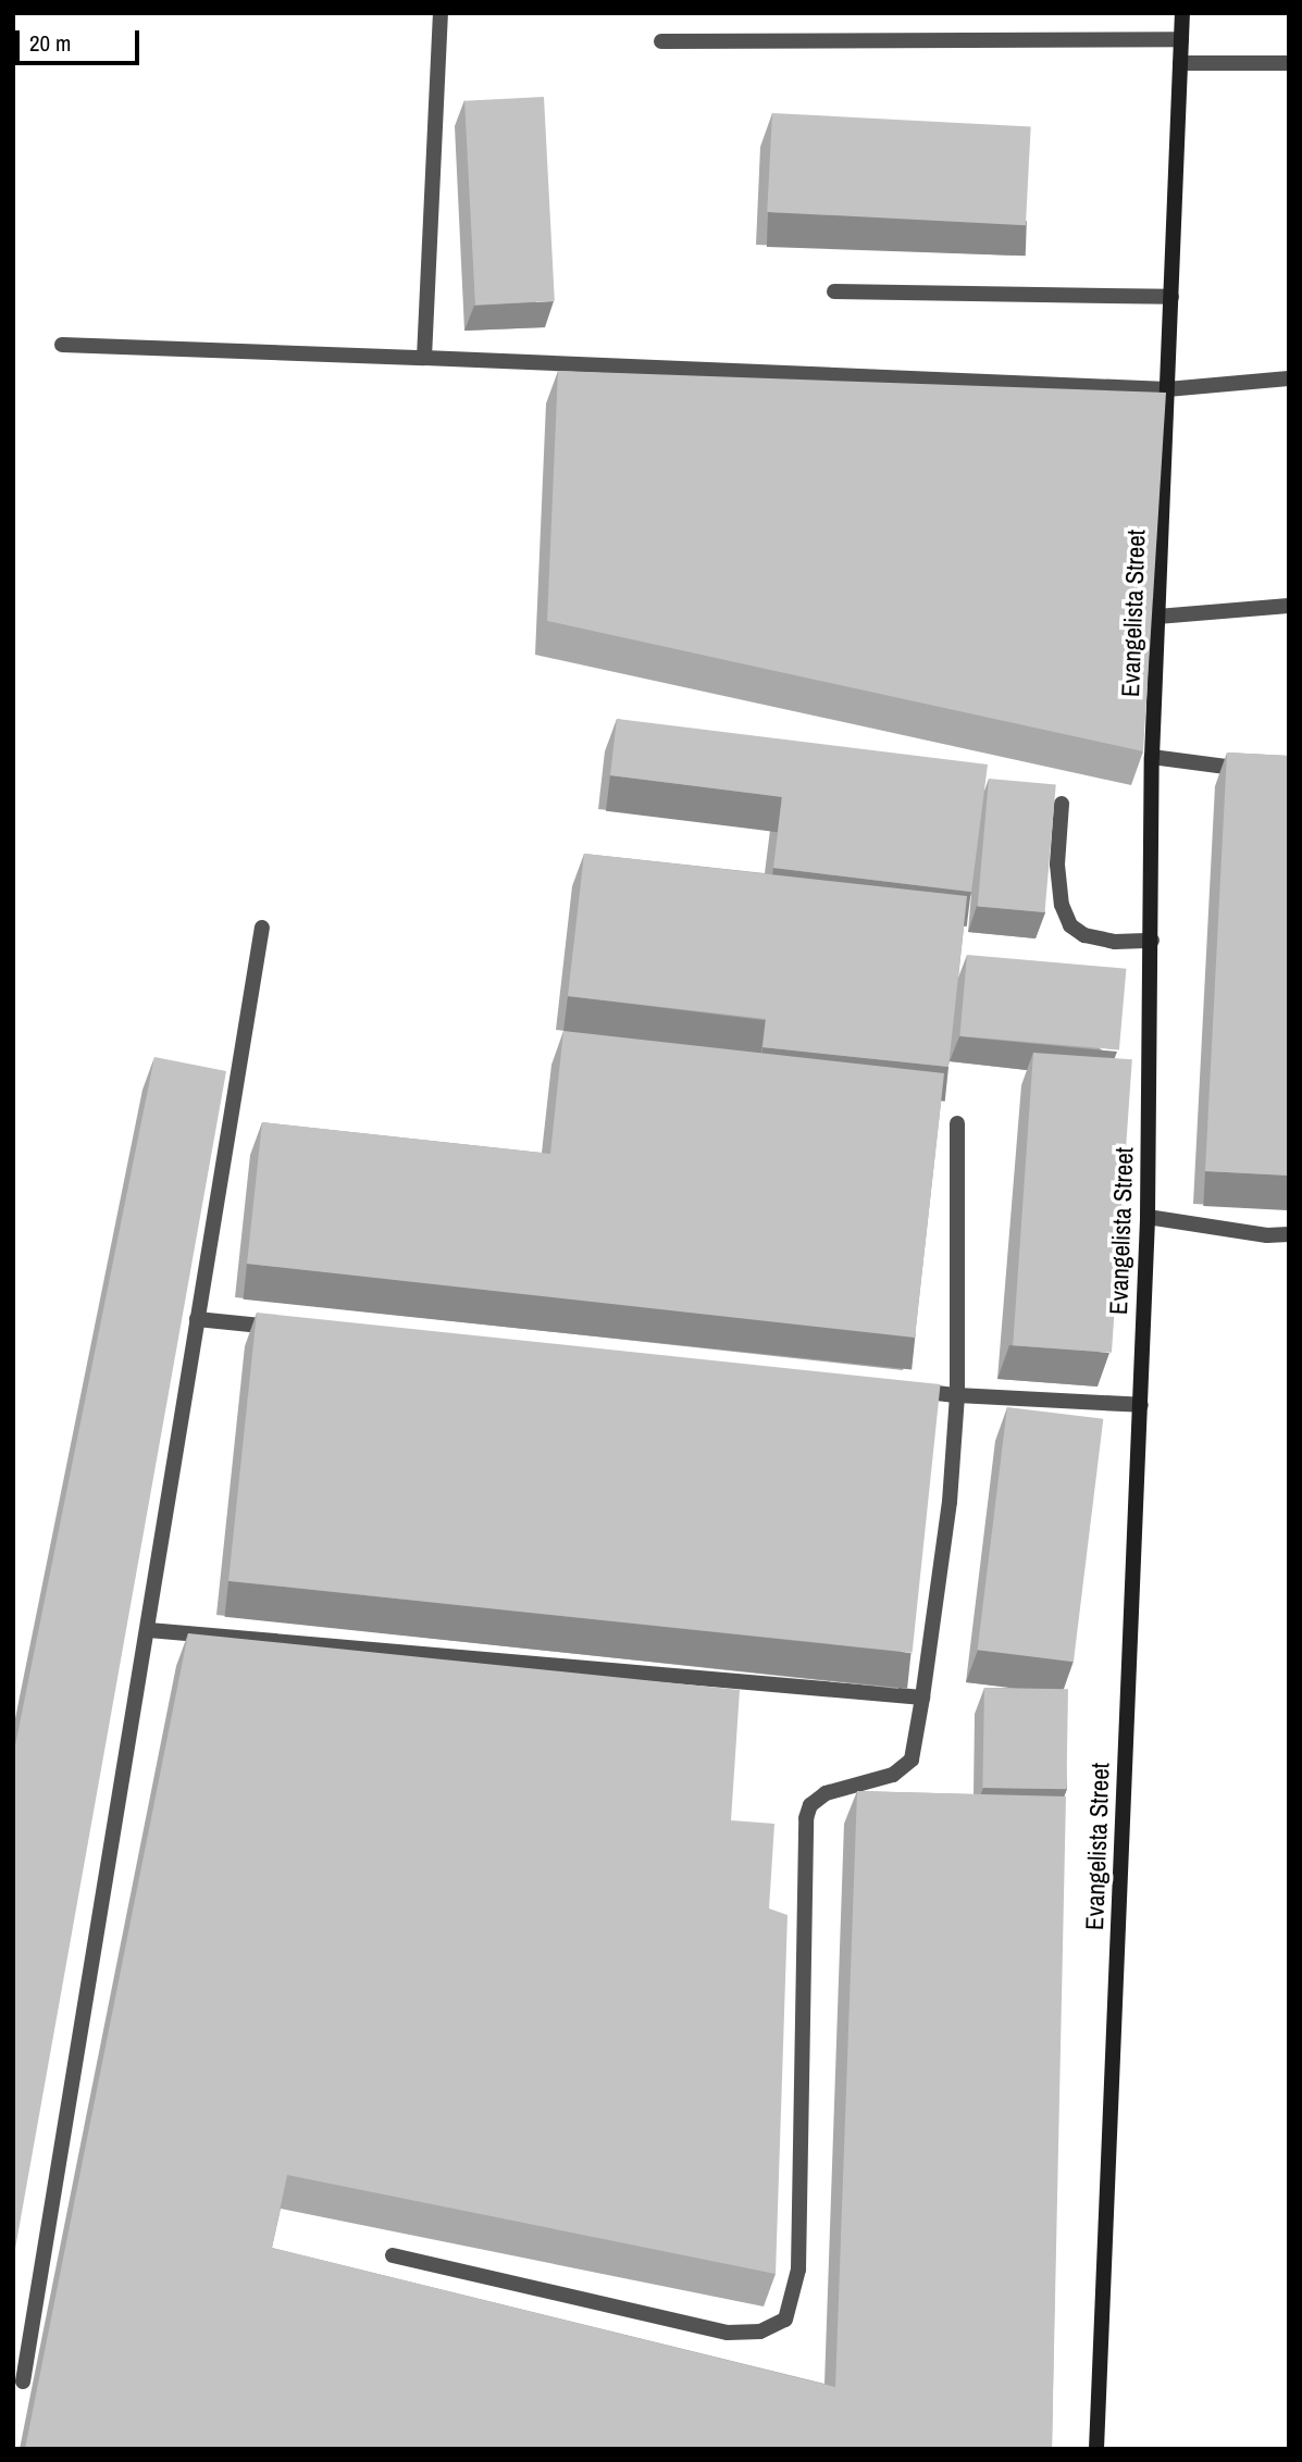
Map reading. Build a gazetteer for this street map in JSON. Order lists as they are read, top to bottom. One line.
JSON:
{"streets":{"main road":["Evangelista Street"]},"scale_bar":"20 m"}
